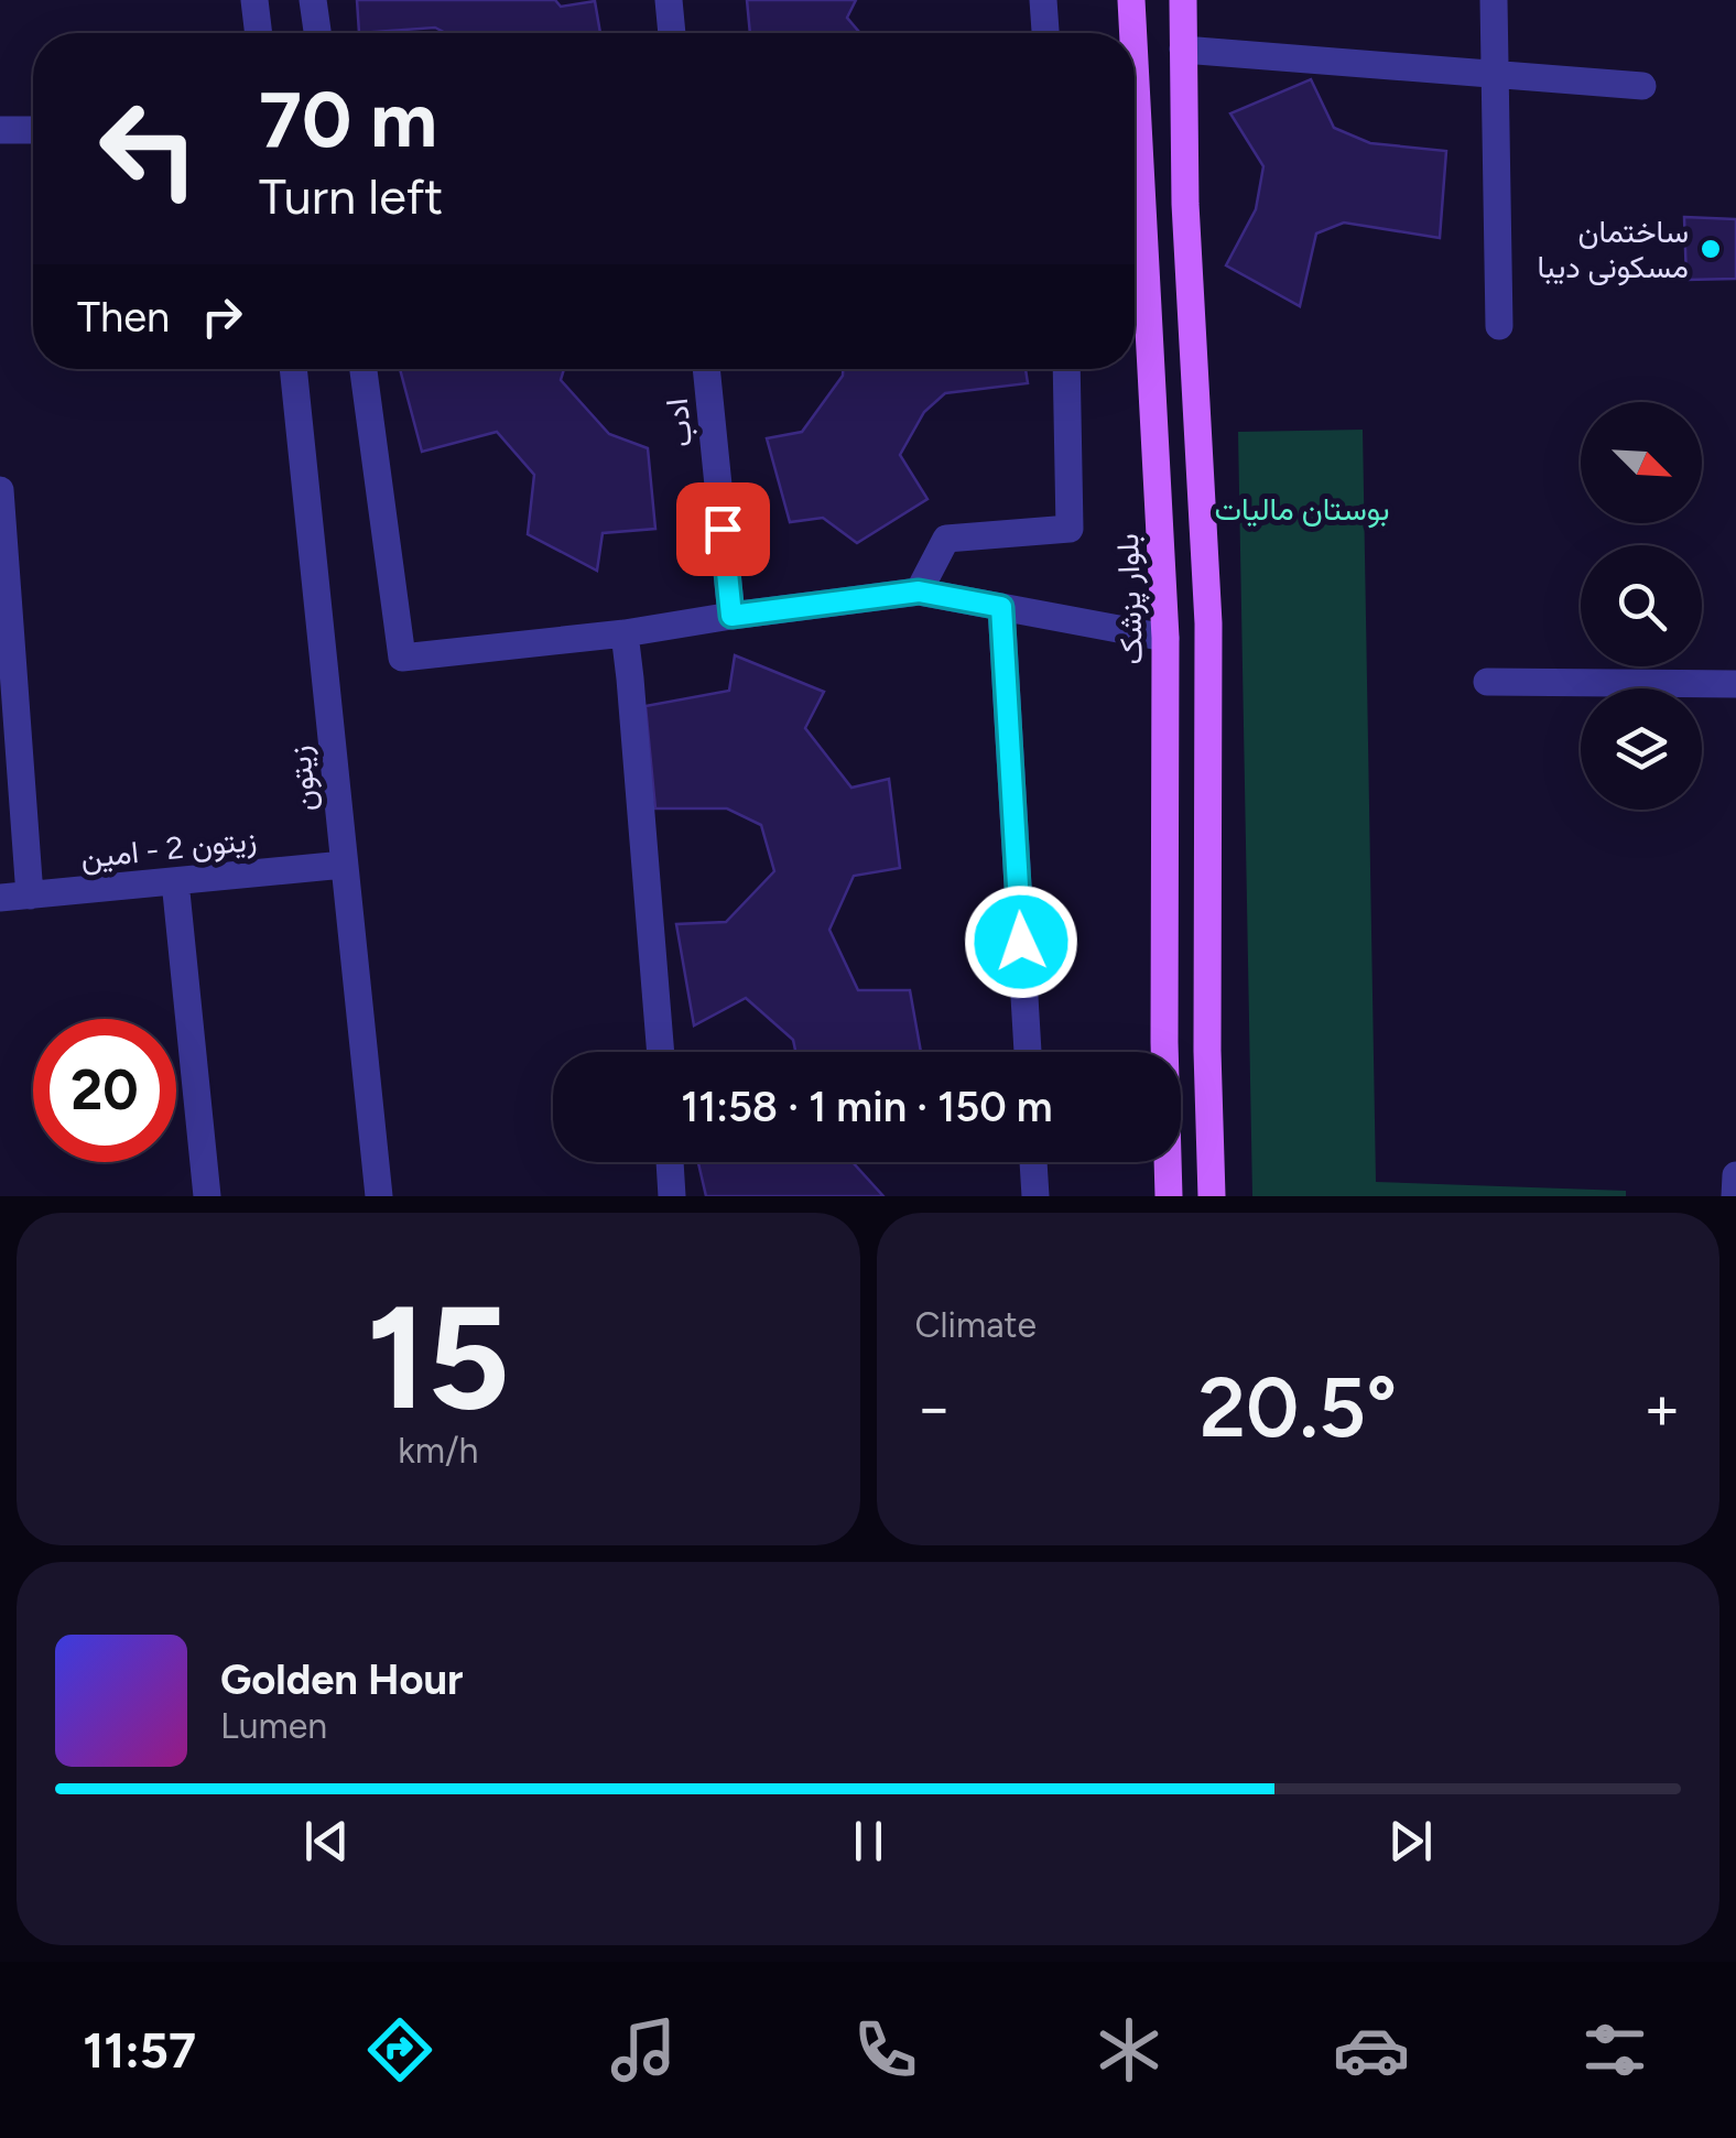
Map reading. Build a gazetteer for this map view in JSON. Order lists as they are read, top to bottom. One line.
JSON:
{"streets":{"main road":["بلوار پزشک"],"street":["ادب","زیتون","زیتون 2 - امین"]},"crossings":[["زیتون","زیتون 2 - امین"]],"parks":["بوستان مالیات"],"places":["ساختمان مسکونی دیبا"],"north":"bottom right","page":{"turn":["70 m","Turn left"],"then":"Then","limit":"20","trip":"11:58 · 1 min · 150 m","tile":[["15","km/h"],"Climate"],"heat":["−","20.5°","+"],"song":["Golden Hour","Lumen"],"tabs":"11:57"}}
